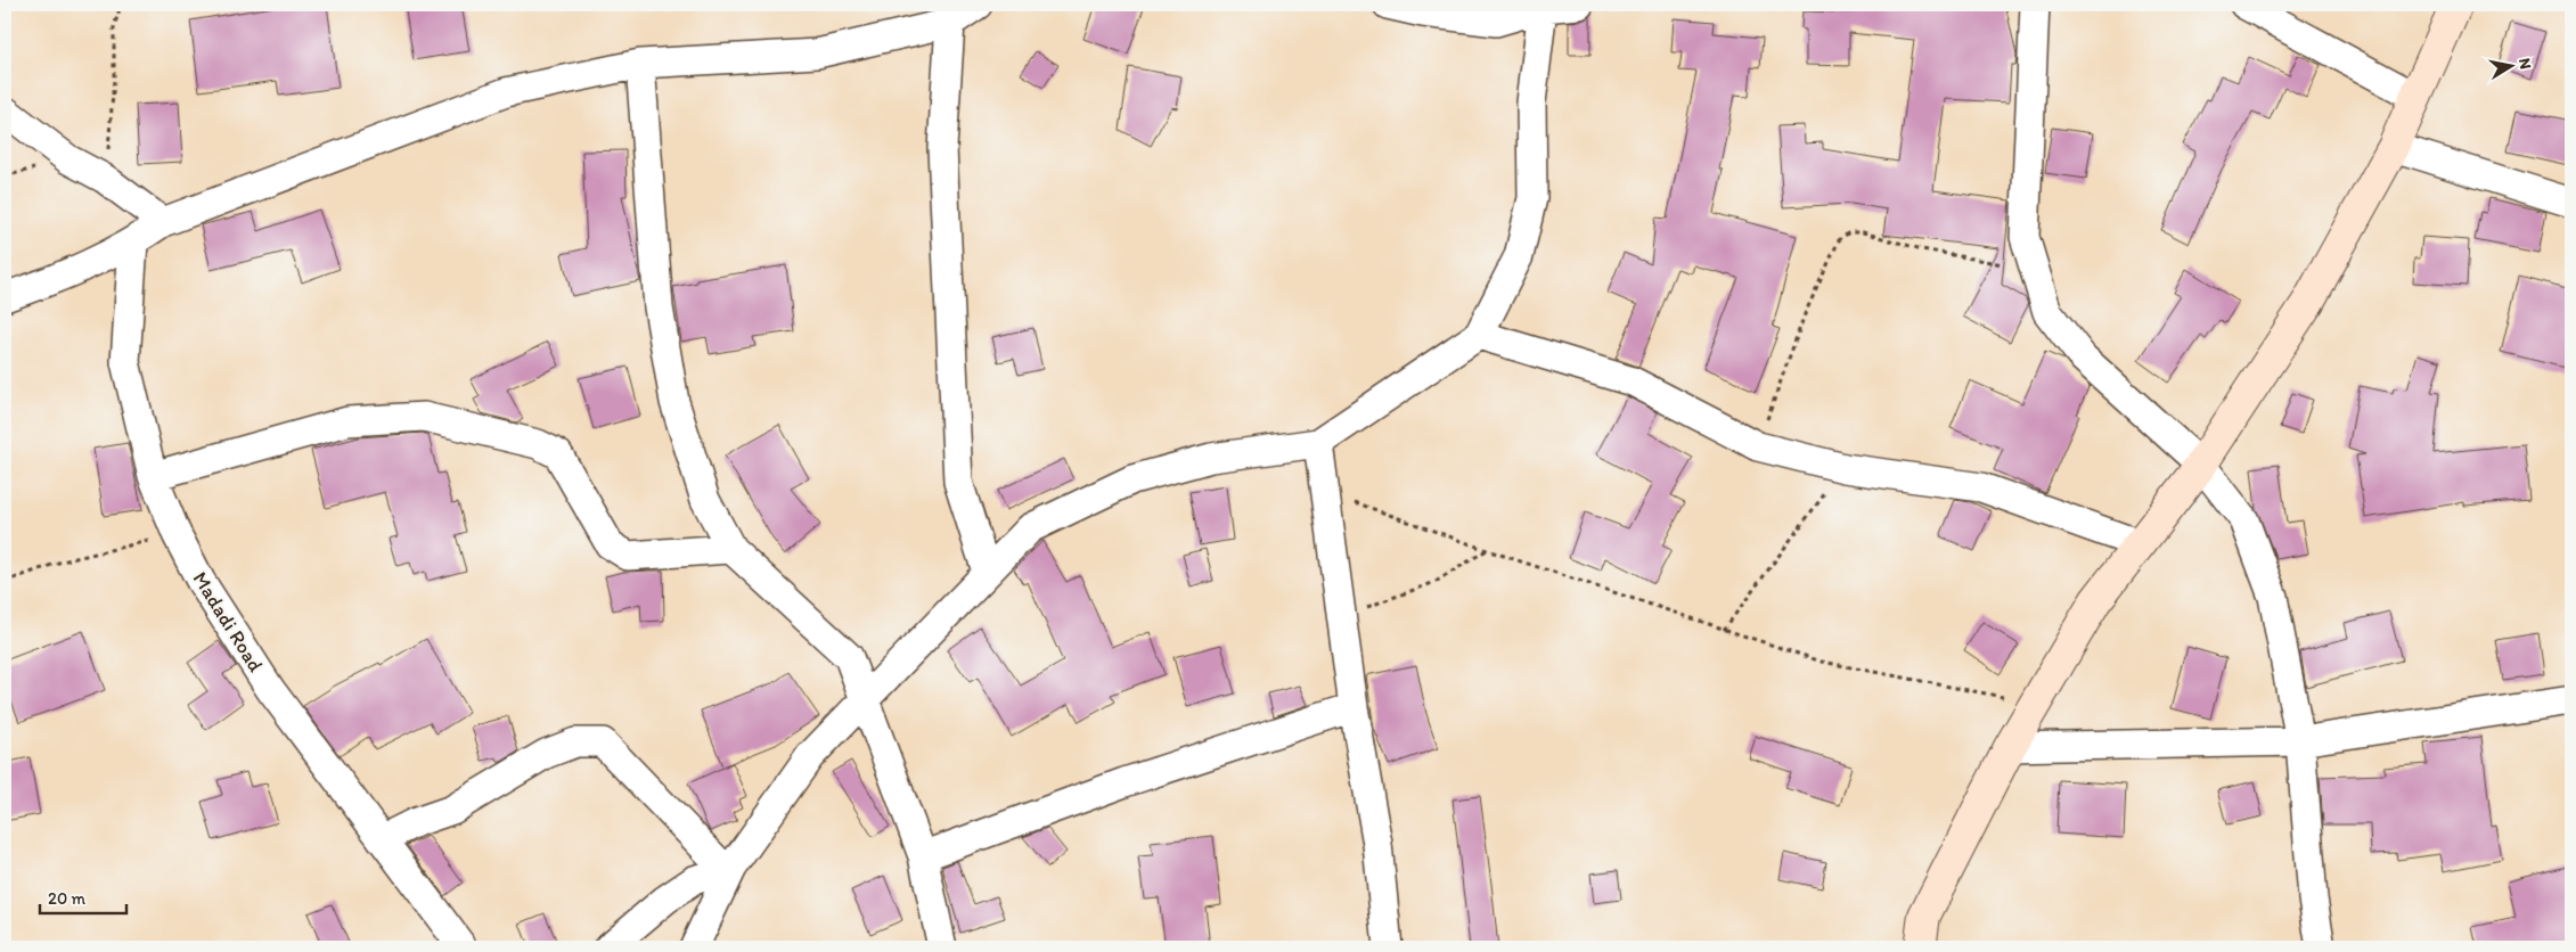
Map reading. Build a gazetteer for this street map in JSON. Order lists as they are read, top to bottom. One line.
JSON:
{"streets":{"street":["Madadi Road"]},"scale_bar":"20 m","north":"right"}
